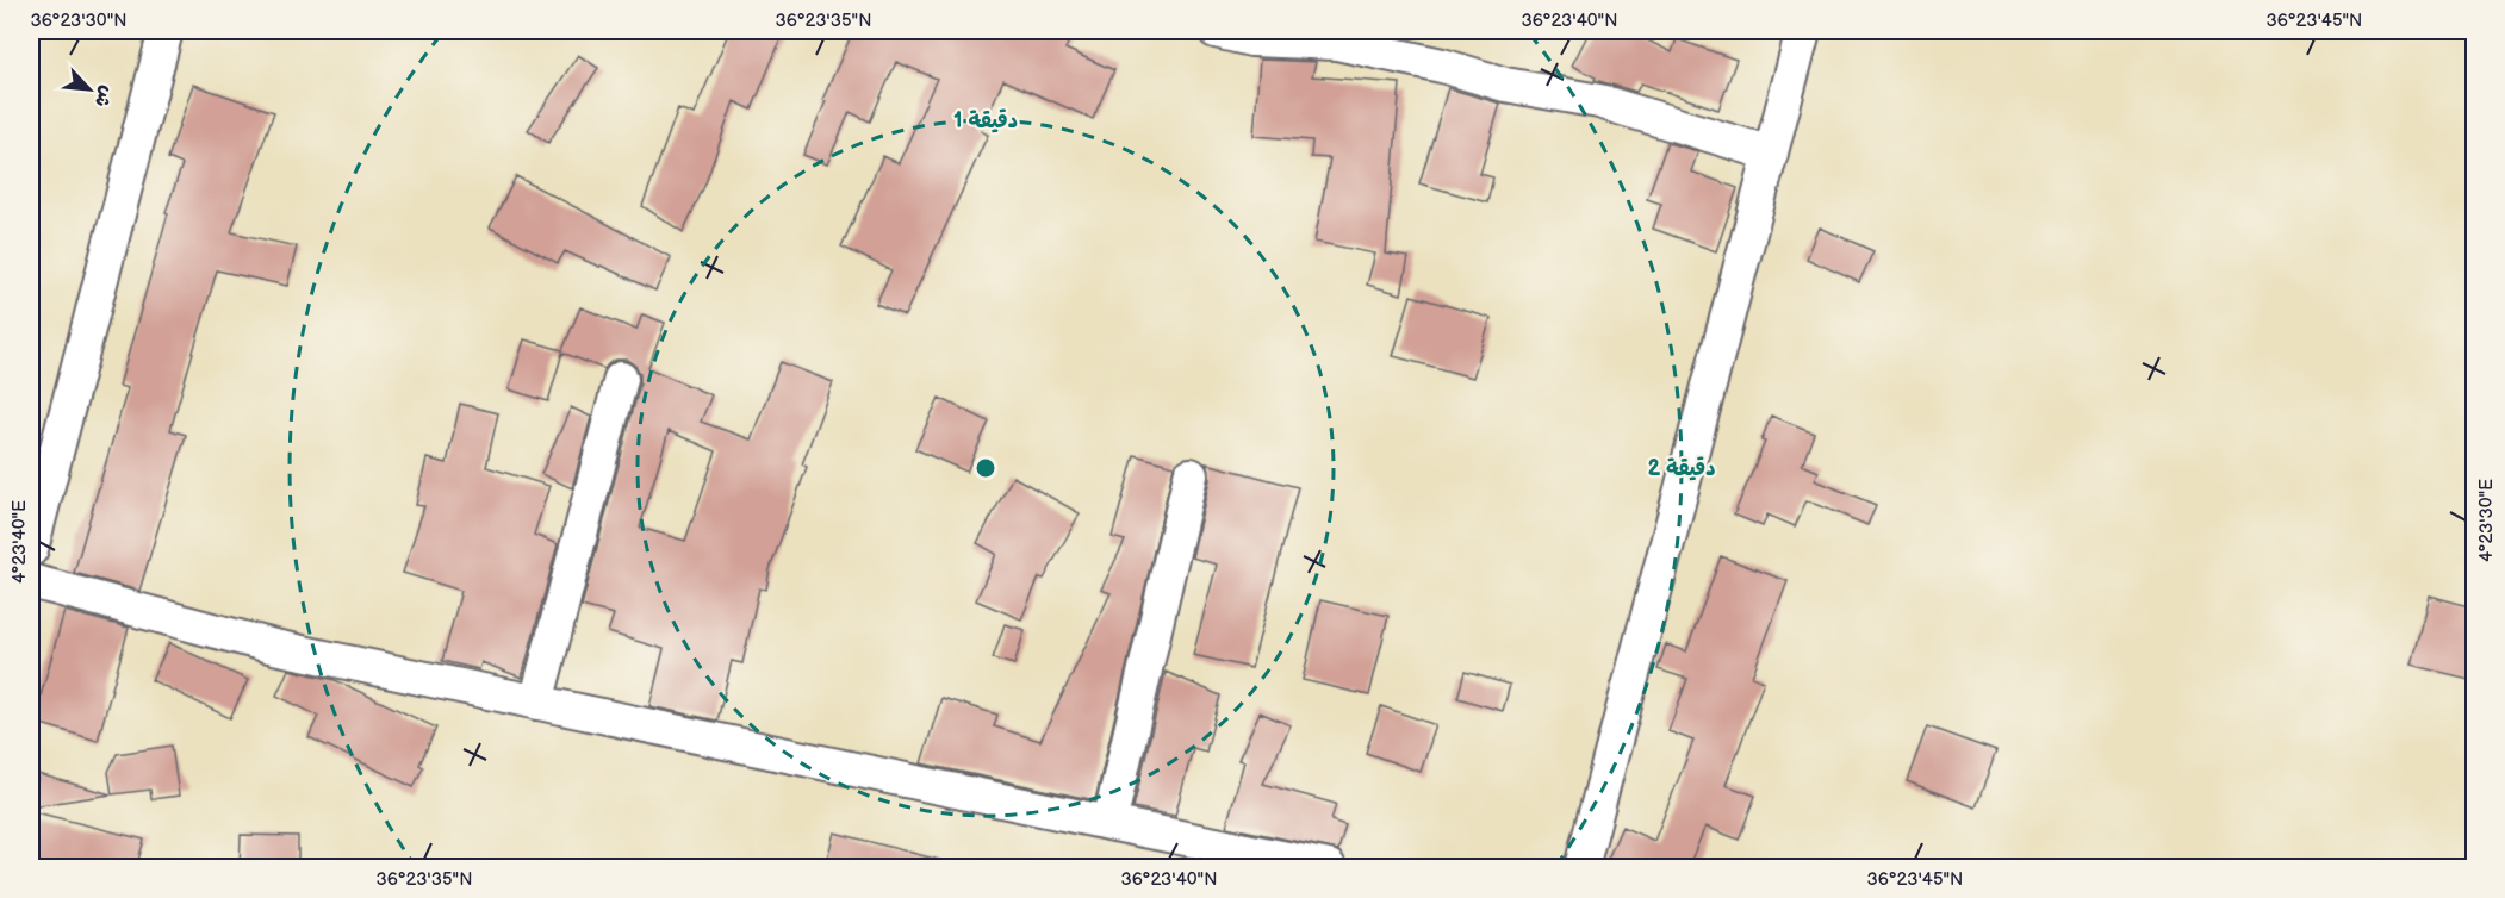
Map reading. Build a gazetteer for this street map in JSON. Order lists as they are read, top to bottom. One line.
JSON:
{"north":"bottom right","coordinates":["36°23'30\"N","36°23'35\"N","36°23'40\"N","36°23'45\"N","4°23'30\"E","4°23'40\"E"],"rings":["1 دقيقة","2 دقيقة"]}
